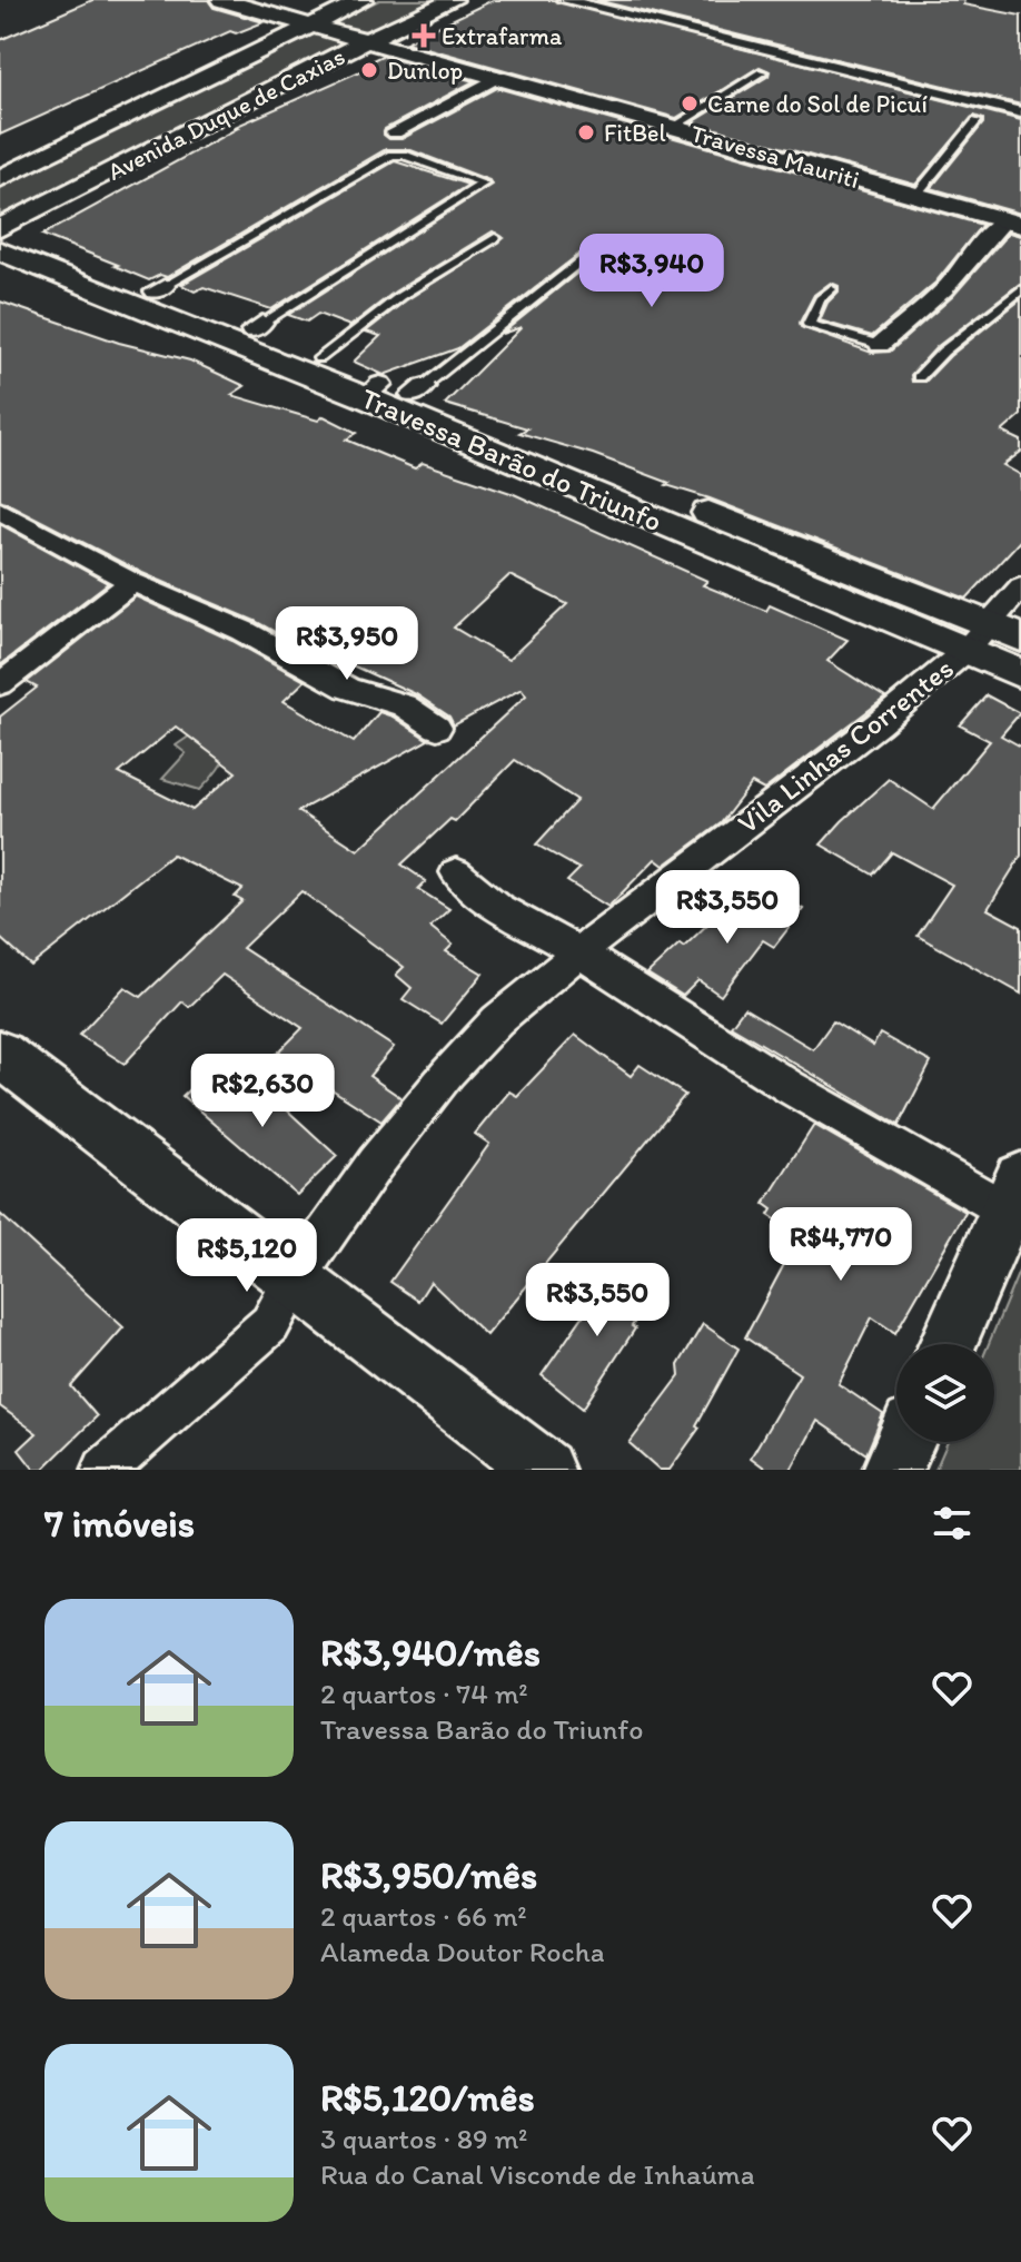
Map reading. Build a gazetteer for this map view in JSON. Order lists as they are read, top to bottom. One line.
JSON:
{"streets":{"main road":["Avenida Duque de Caxias","Travessa Mauriti","Travessa Barão do Triunfo"],"street":["Vila Linhas Correntes"]},"crossings":[["Avenida Duque de Caxias","Travessa Mauriti"],["Avenida Duque de Caxias","Travessa Barão do Triunfo"],["Travessa Barão do Triunfo","Vila Linhas Correntes"]],"places":{"health":["Extrafarma"],"other":["Dunlop","Carne do Sol de Picuí","FitBel"]},"page":{"price":["R$3,940","R$3,950","R$3,550","R$2,630","R$4,770","R$5,120","R$3,550"],"heading":"7 imóveis","list":[{"name":"R$3,940/mês","note":"2 quartos · 74 m² · Travessa Barão do Triunfo"},{"name":"R$3,950/mês","note":"2 quartos · 66 m² · Alameda Doutor Rocha"},{"name":"R$5,120/mês","note":"3 quartos · 89 m² · Rua do Canal Visconde de Inhaúma"}]}}
